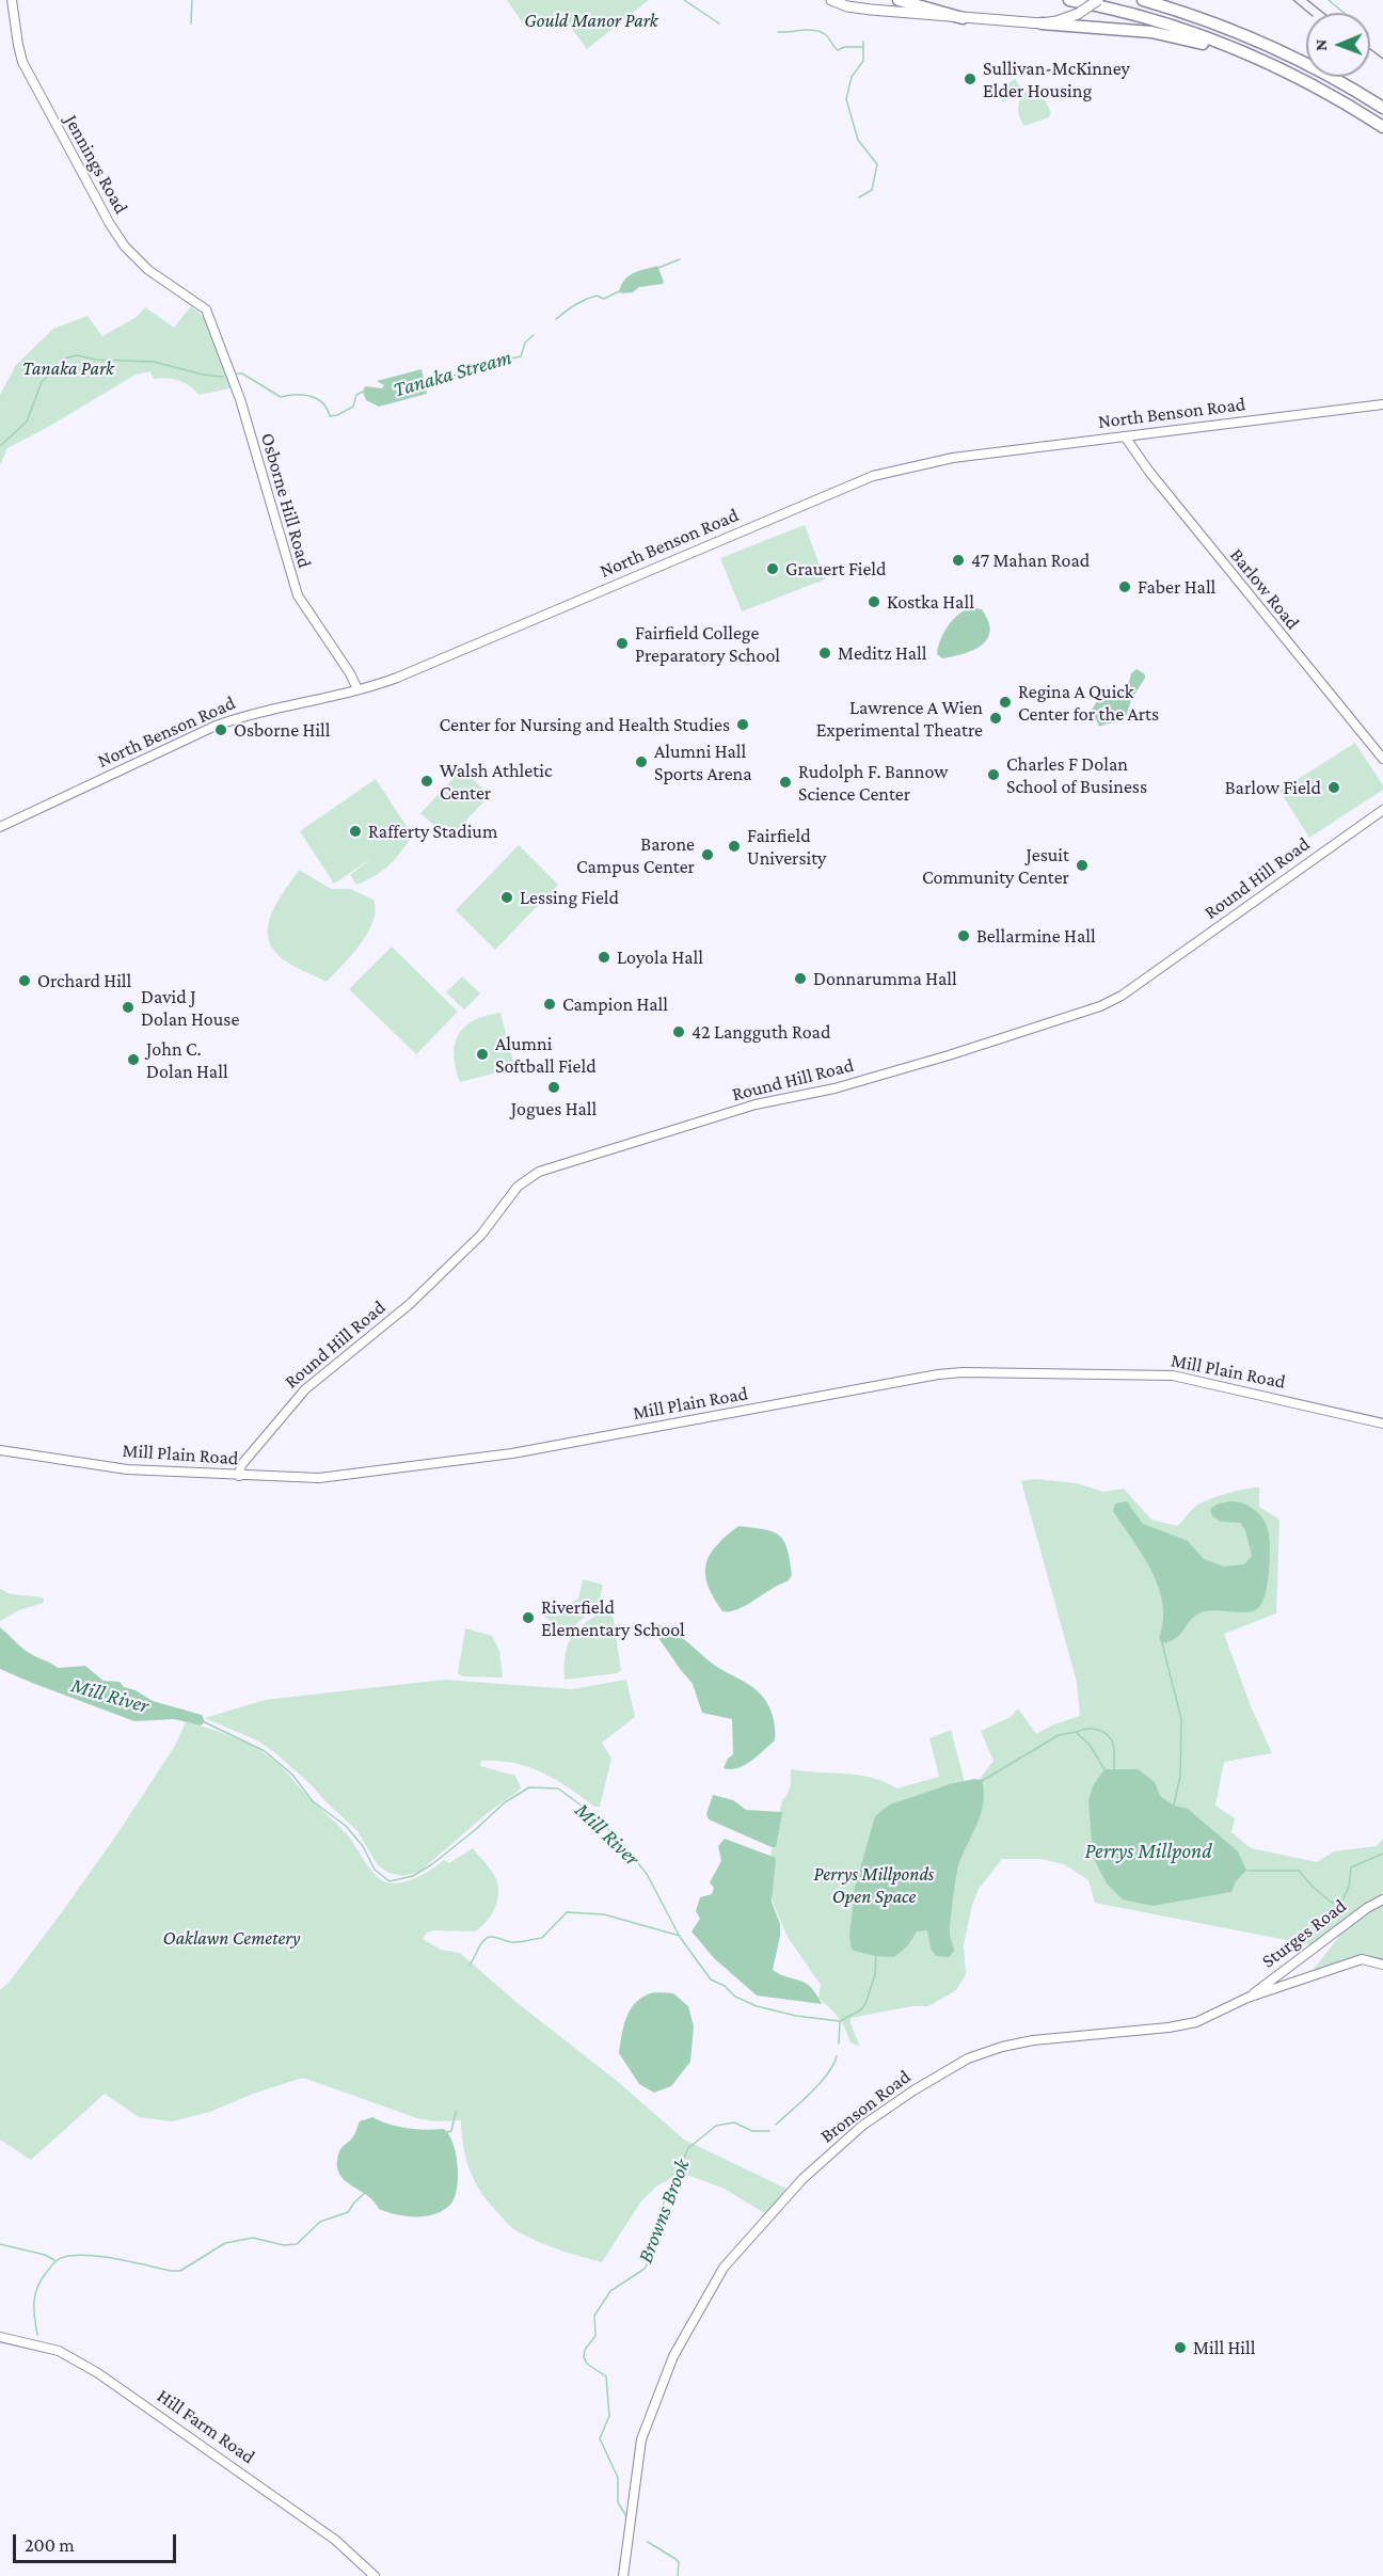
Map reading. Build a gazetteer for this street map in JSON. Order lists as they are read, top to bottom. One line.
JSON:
{"streets":{"main road":["North Benson Road","Round Hill Road","Mill Plain Road","Sturges Road","Bronson Road","Hill Farm Road"],"street":["Jennings Road","Osborne Hill Road","Barlow Road"]},"crossings":[["Jennings Road","Osborne Hill Road"],["North Benson Road","Osborne Hill Road"],["North Benson Road","Barlow Road"],["Round Hill Road","Mill Plain Road"],["Sturges Road","Bronson Road"]],"water":["Tanaka Stream","Mill River","Perrys Millpond","Browns Brook"],"parks":["Gould Manor Park","Tanaka Park","Perrys Millponds Open Space","Oaklawn Cemetery"],"places":["Sullivan-McKinney Elder Housing","47 Mahan Road","Grauert Field","Faber Hall","Kostka Hall","Fairfield College Preparatory School","Meditz Hall","Regina A Quick Center for the Arts","Lawrence A Wien Experimental Theatre","Center for Nursing and Health Studies","Osborne Hill","Alumni Hall Sports Arena","Charles F Dolan School of Business","Walsh Athletic Center","Rudolph F. Bannow Science Center","Barlow Field","Rafferty Stadium","Fairfield University","Barone Campus Center","Jesuit Community Center","Lessing Field","Bellarmine Hall","Loyola Hall","Donnarumma Hall","Orchard Hill","Campion Hall","David J Dolan House","42 Langguth Road","Alumni Softball Field","John C. Dolan Hall","Jogues Hall","Riverfield Elementary School","Mill Hill"],"scale_bar":"200 m","north":"left"}
